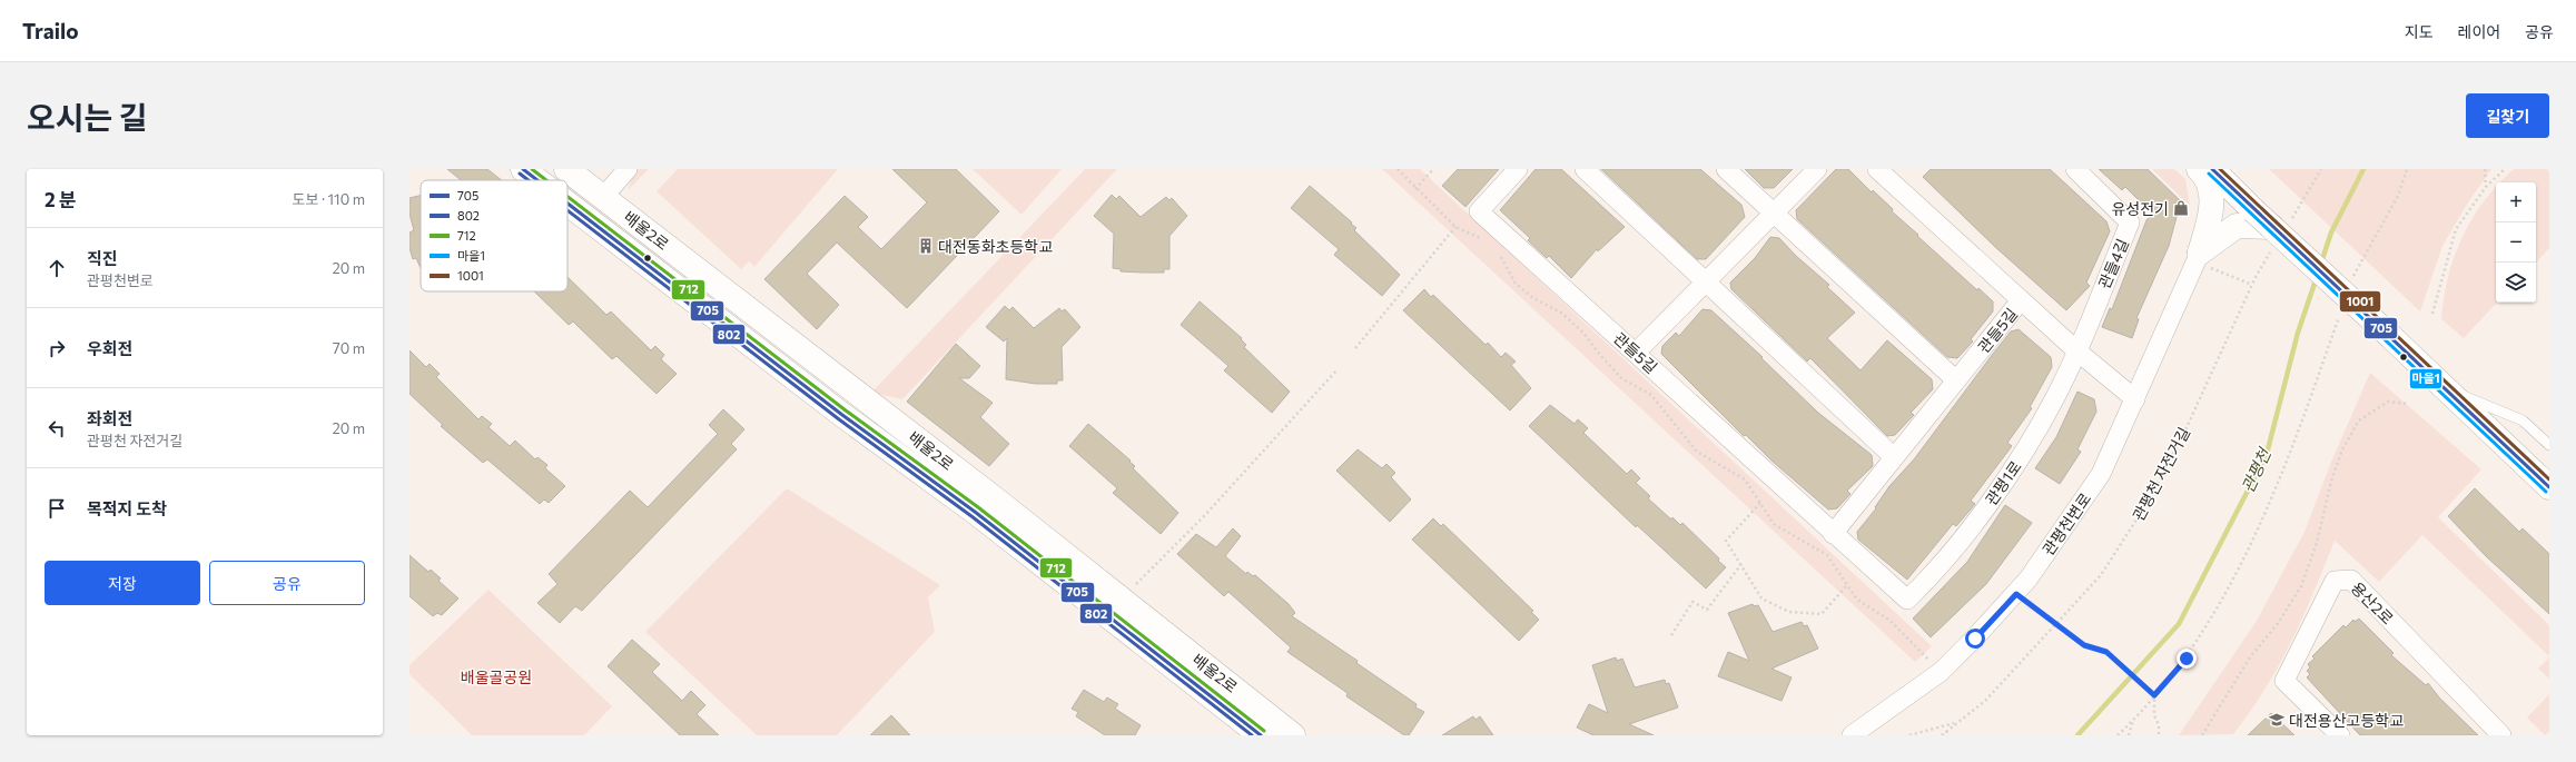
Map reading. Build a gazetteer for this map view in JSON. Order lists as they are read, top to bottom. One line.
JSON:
{"streets":{"main road":["배울2로"],"street":["관들4길","관들5길","관평1로","관평천변로","용산2로"],"path":["관평천 자전거길"]},"crossings":[["관들4길","관평1로"],["관들5길","관평1로"]],"water":["관평천"],"parks":["배울골공원"],"places":{"shop":["유성전기"],"building":["대전동화초등학교"],"school or university":["대전용산고등학교"]},"lines":["transit line 705","transit line 712","transit line 1001","transit line 802","transit line 마을1"],"legend":["705","802","712","마을1","1001"],"page":{"header":"Trailo","nav":["지도","레이어","공유"],"title":"오시는 길","buttons":["길찾기",["저장","공유"]],"heading":["2 분","도보 · 110 m"],"map_buttons":["+","−"],"list":[["직진","관평천변로","20 m"],["우회전","70 m"],["좌회전","관평천 자전거길","20 m"],"목적지 도착"]}}
